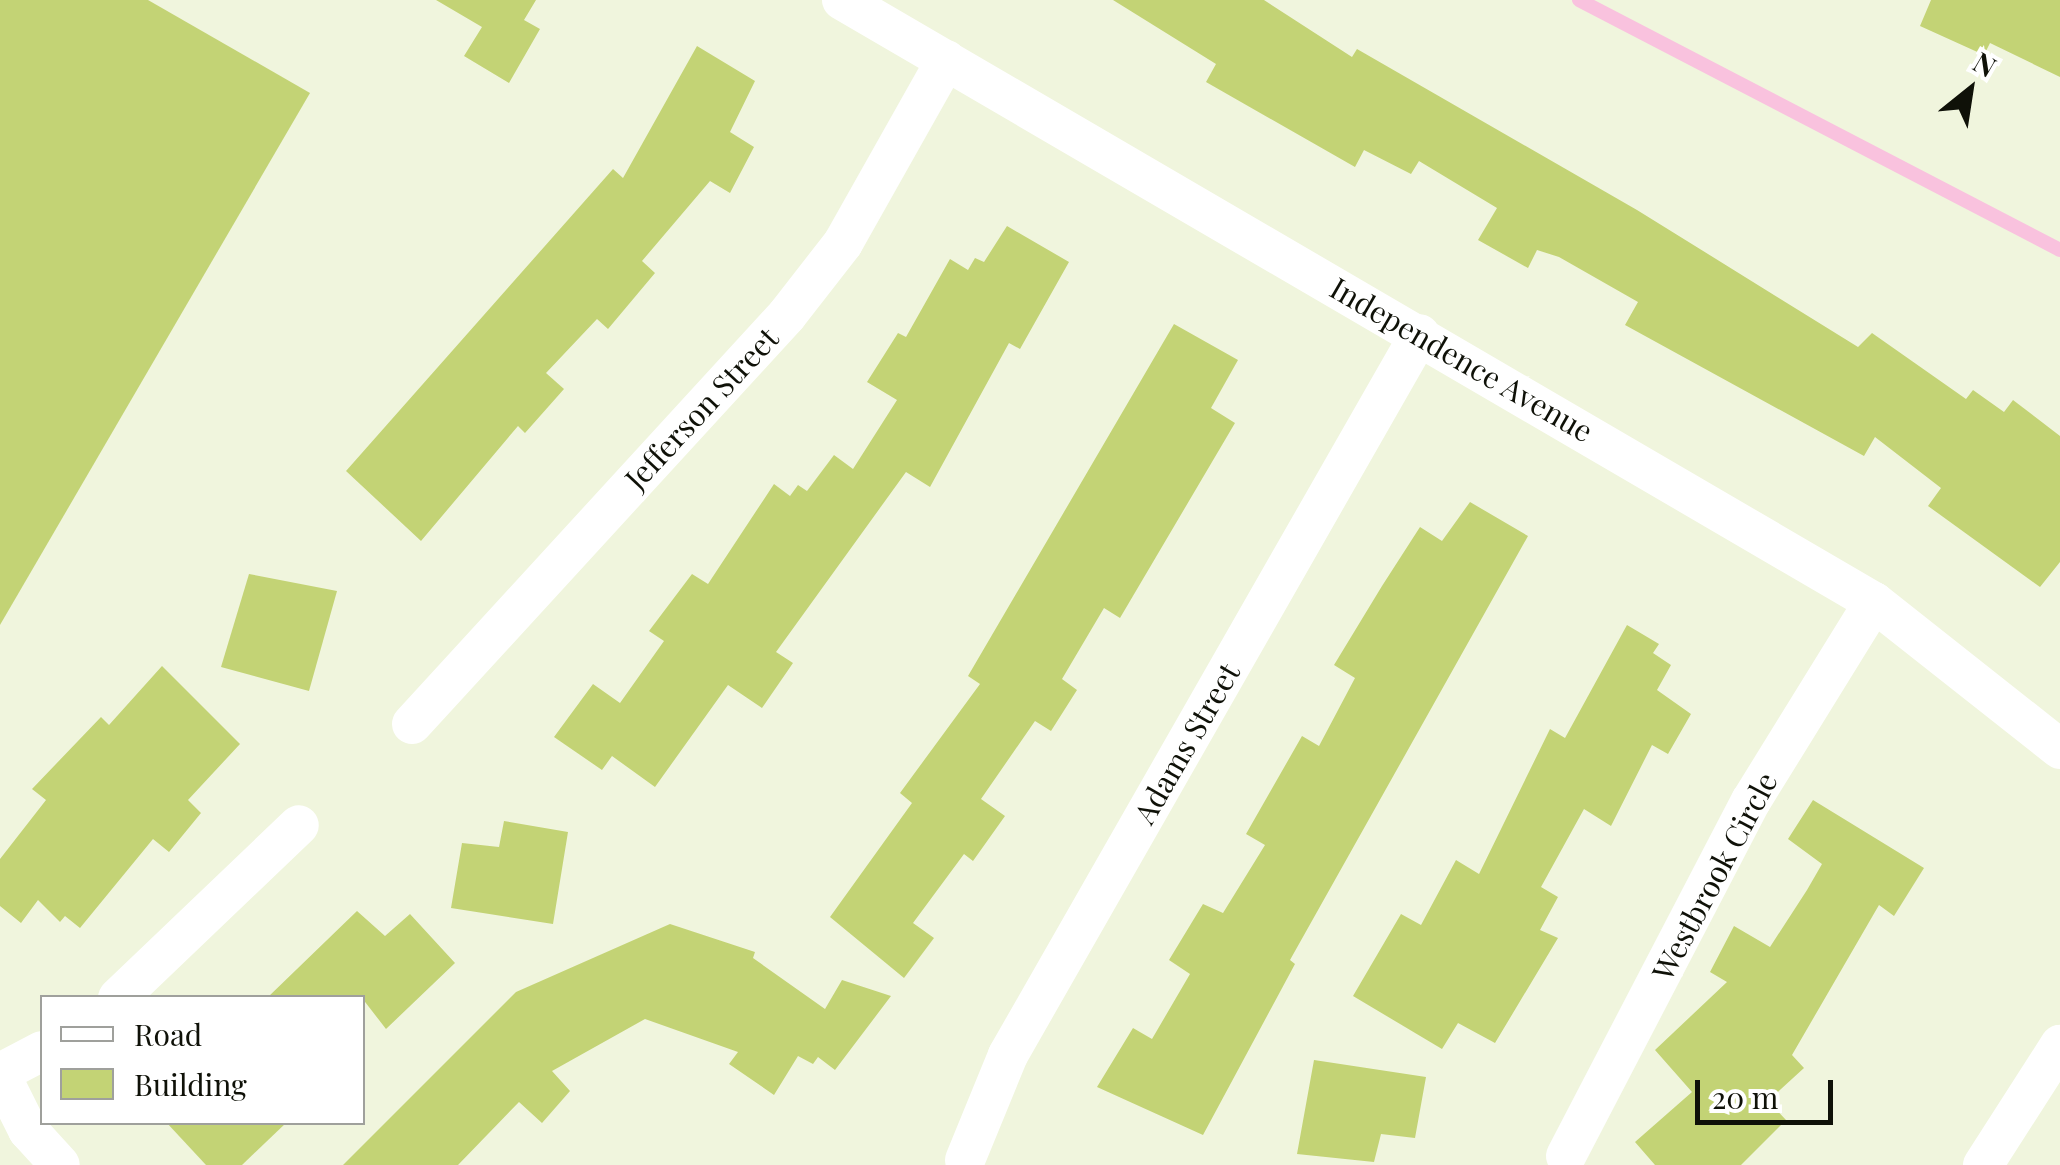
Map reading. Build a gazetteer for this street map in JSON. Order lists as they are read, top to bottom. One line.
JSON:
{"streets":{"street":["Independence Avenue","Jefferson Street","Adams Street","Westbrook Circle"]},"crossings":[["Independence Avenue","Jefferson Street"],["Independence Avenue","Adams Street"],["Independence Avenue","Westbrook Circle"]],"legend":["Road","Building"],"scale_bar":"20 m","north":"top right"}
